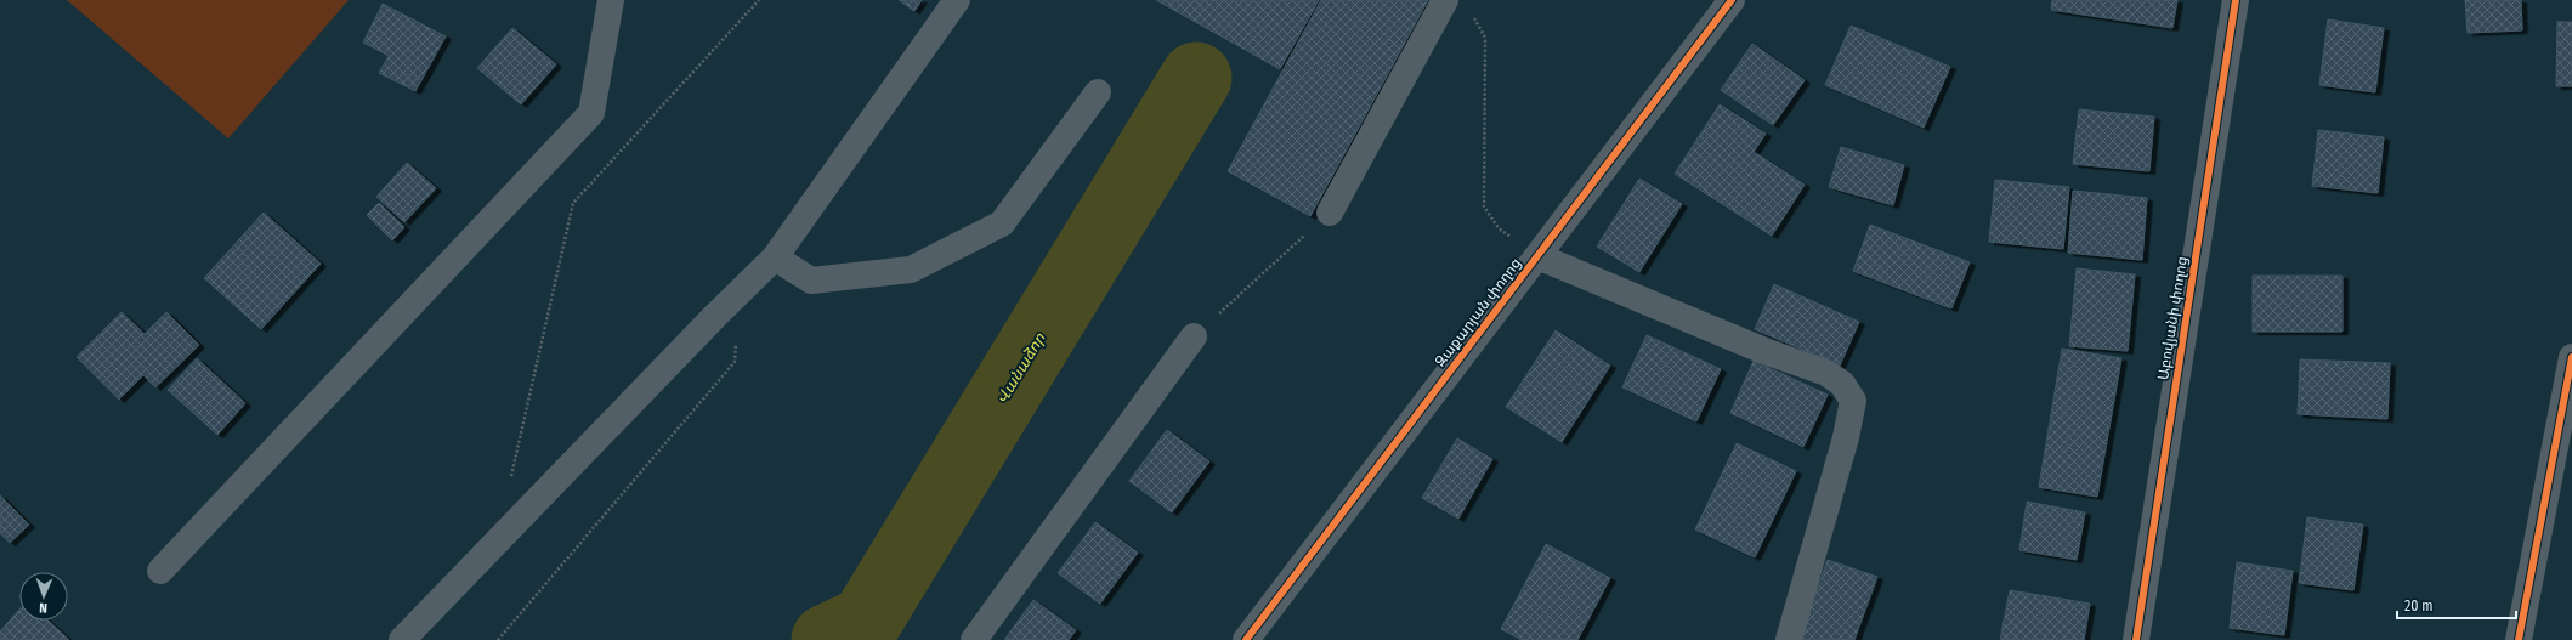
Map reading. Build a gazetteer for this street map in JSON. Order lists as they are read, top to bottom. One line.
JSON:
{"streets":{"street":["Զաքարյան փողոց","Աբովյանի փողոց"]},"water":["Վանաձոր"],"scale_bar":"20 m","north":"bottom"}
